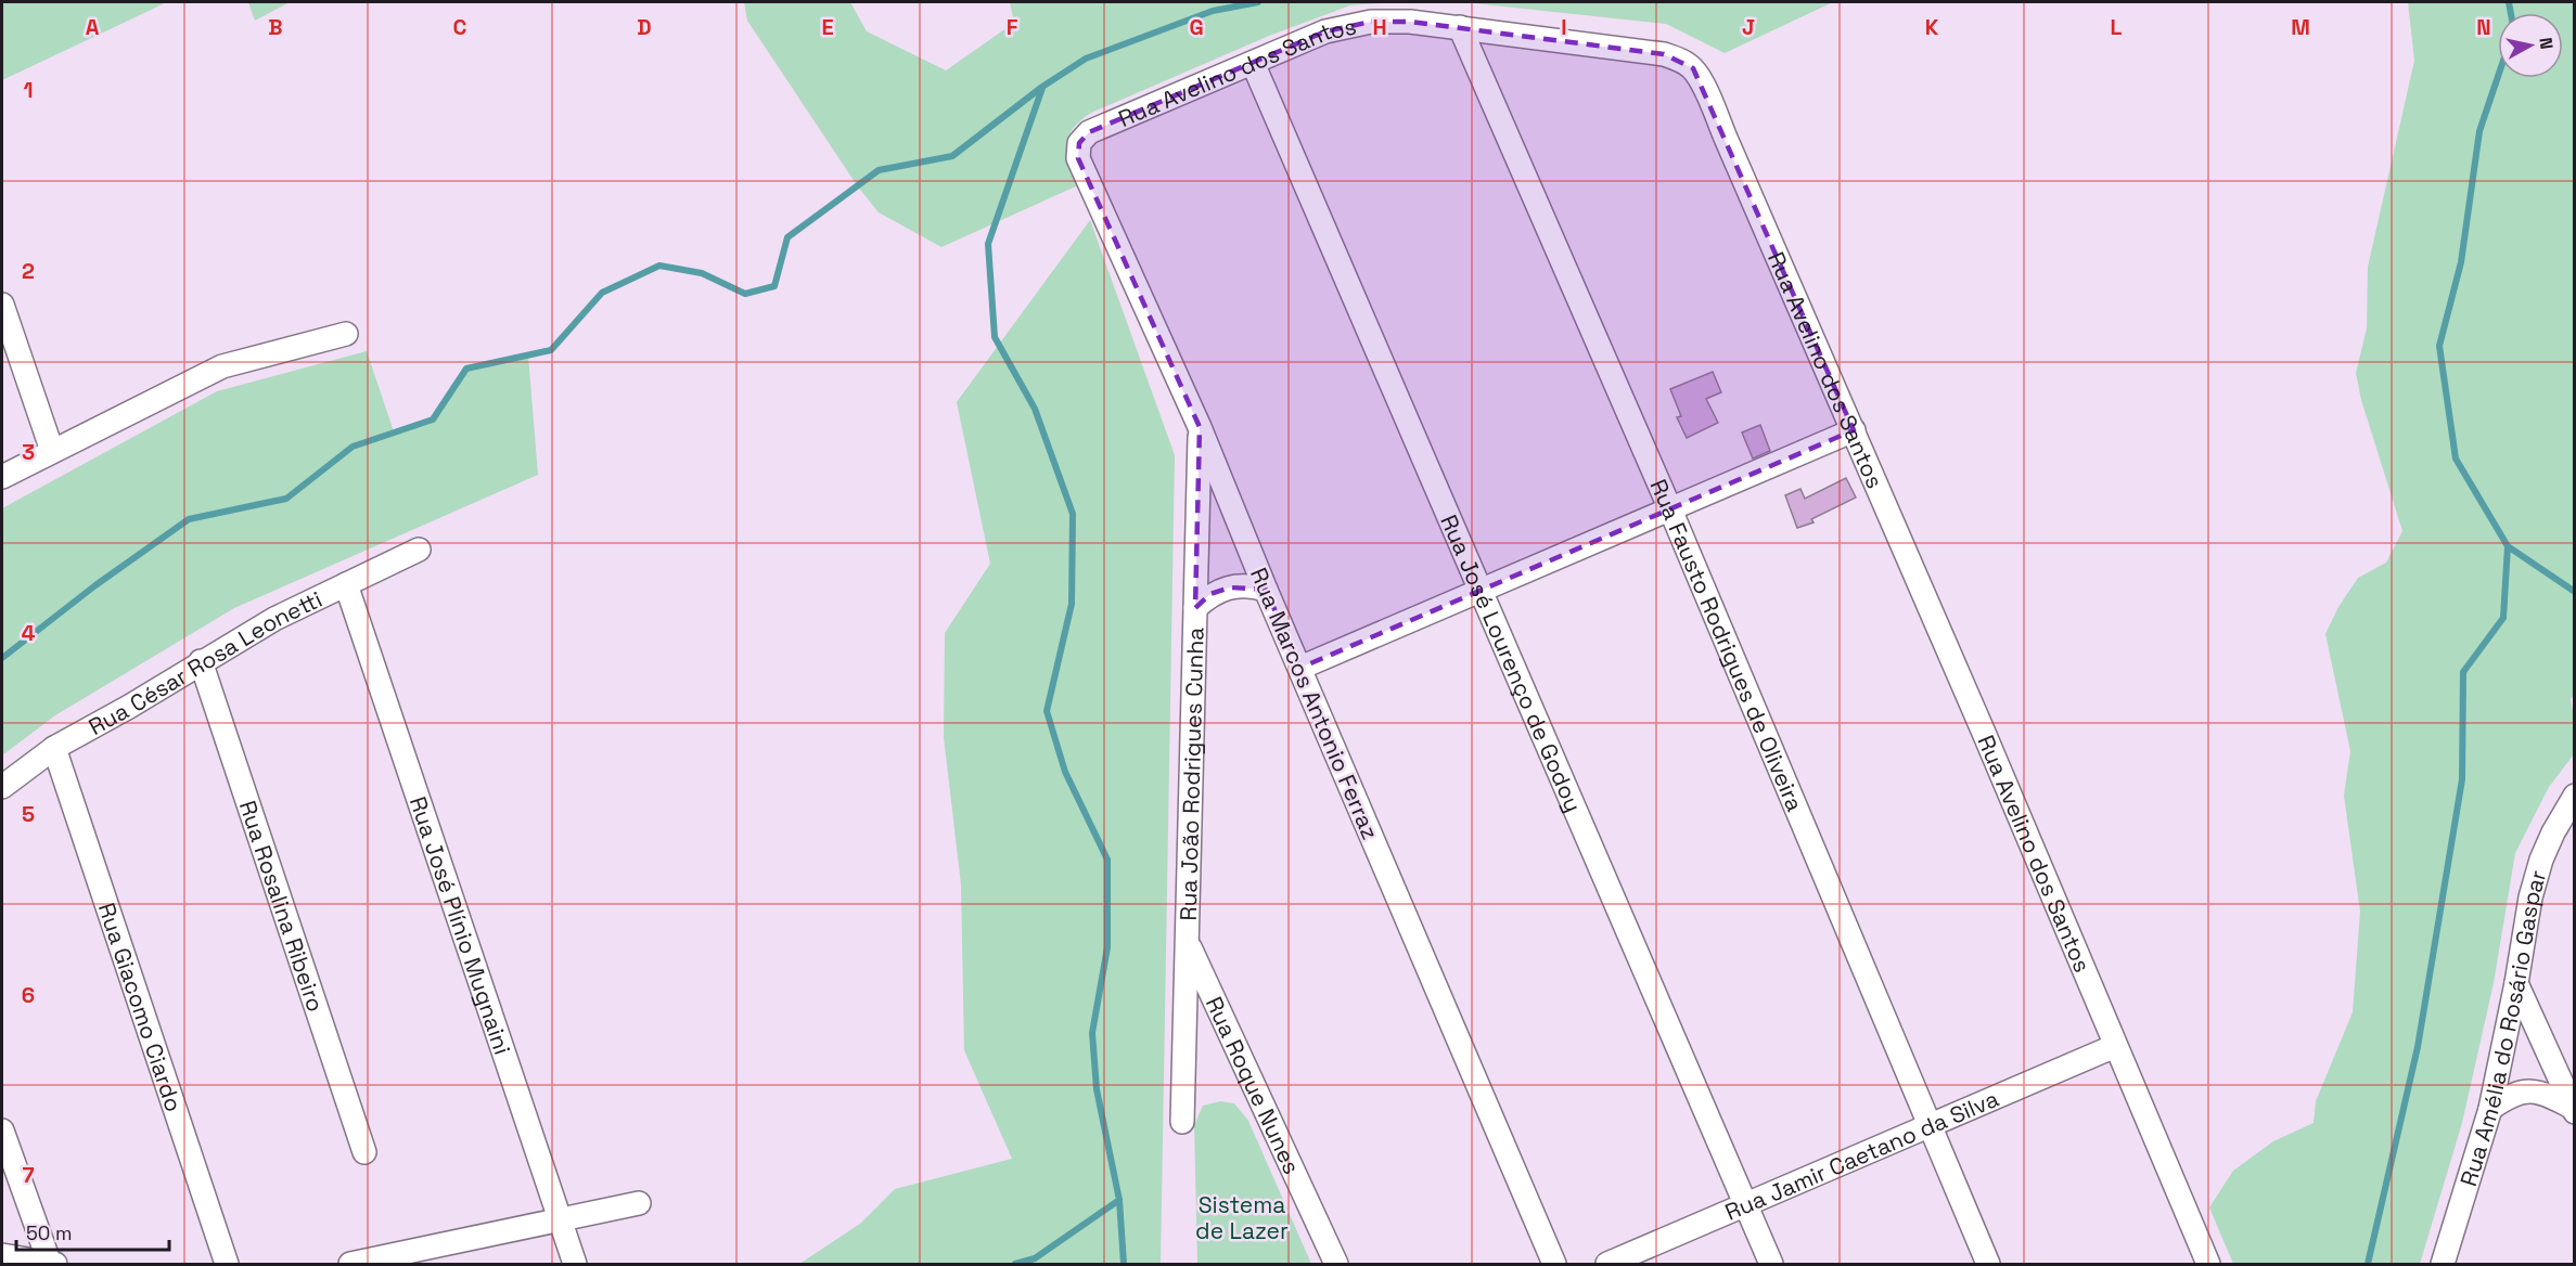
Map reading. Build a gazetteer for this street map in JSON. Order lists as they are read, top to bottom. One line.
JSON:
{"streets":{"street":["Rua Avelino dos Santos","Rua Fausto Rodrigues de Oliveira","Rua César Rosa Leonetti","Rua José Lourenço de Godoy","Rua Marcos Antonio Ferraz","Rua João Rodrigues Cunha","Rua Rosalina Ribeiro","Rua José Plínio Mugnaini","Rua Giacomo Ciardo","Rua Amélia do Rosário Gaspar","Rua Roque Nunes","Rua Jamir Caetano da Silva"]},"crossings":[["Rua Avelino dos Santos","Rua Fausto Rodrigues de Oliveira"],["Rua Avelino dos Santos","Rua José Lourenço de Godoy"],["Rua Avelino dos Santos","Rua Marcos Antonio Ferraz"],["Rua Avelino dos Santos","Rua Jamir Caetano da Silva"],["Rua Fausto Rodrigues de Oliveira","Rua Jamir Caetano da Silva"],["Rua César Rosa Leonetti","Rua Rosalina Ribeiro"],["Rua César Rosa Leonetti","Rua José Plínio Mugnaini"],["Rua César Rosa Leonetti","Rua Giacomo Ciardo"],["Rua José Lourenço de Godoy","Rua Jamir Caetano da Silva"],["Rua Marcos Antonio Ferraz","Rua João Rodrigues Cunha"],["Rua João Rodrigues Cunha","Rua Roque Nunes"]],"parks":["Sistema de Lazer"],"scale_bar":"50 m","north":"right","grid":{"columns":["A","B","C","D","E","F","G","H","I","J","K","L","M","N"],"rows":["1","2","3","4","5","6","7"]}}
